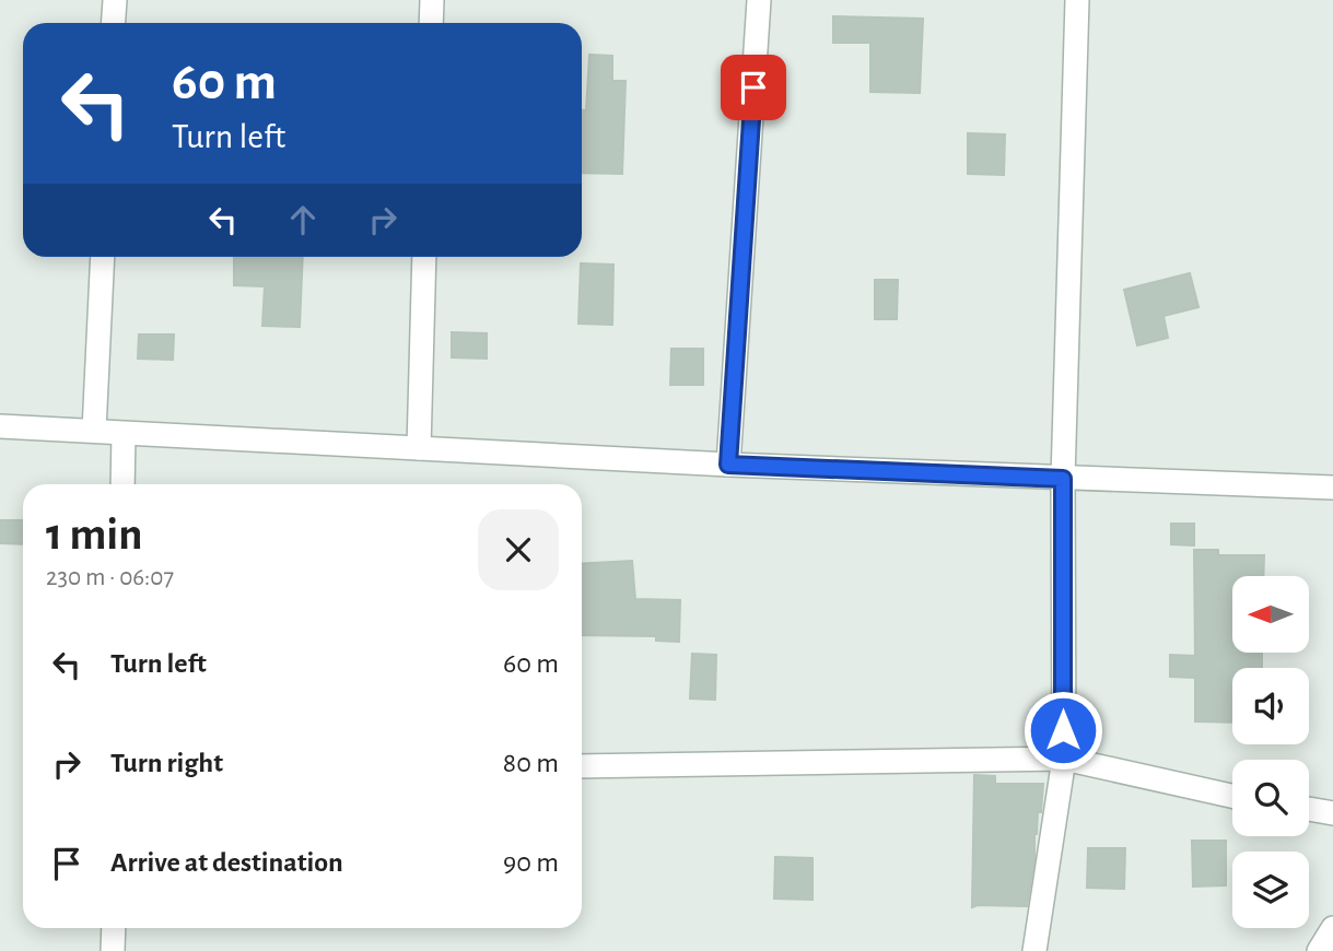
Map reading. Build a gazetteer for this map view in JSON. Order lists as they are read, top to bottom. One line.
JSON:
{"north":"left","page":{"turn":["60 m","Turn left"],"heading":["1 min","230 m · 06:07"],"list":[{"name":"Turn left","value":"60 m"},{"name":"Turn right","value":"80 m"},{"name":"Arrive at destination","value":"90 m"}]}}
